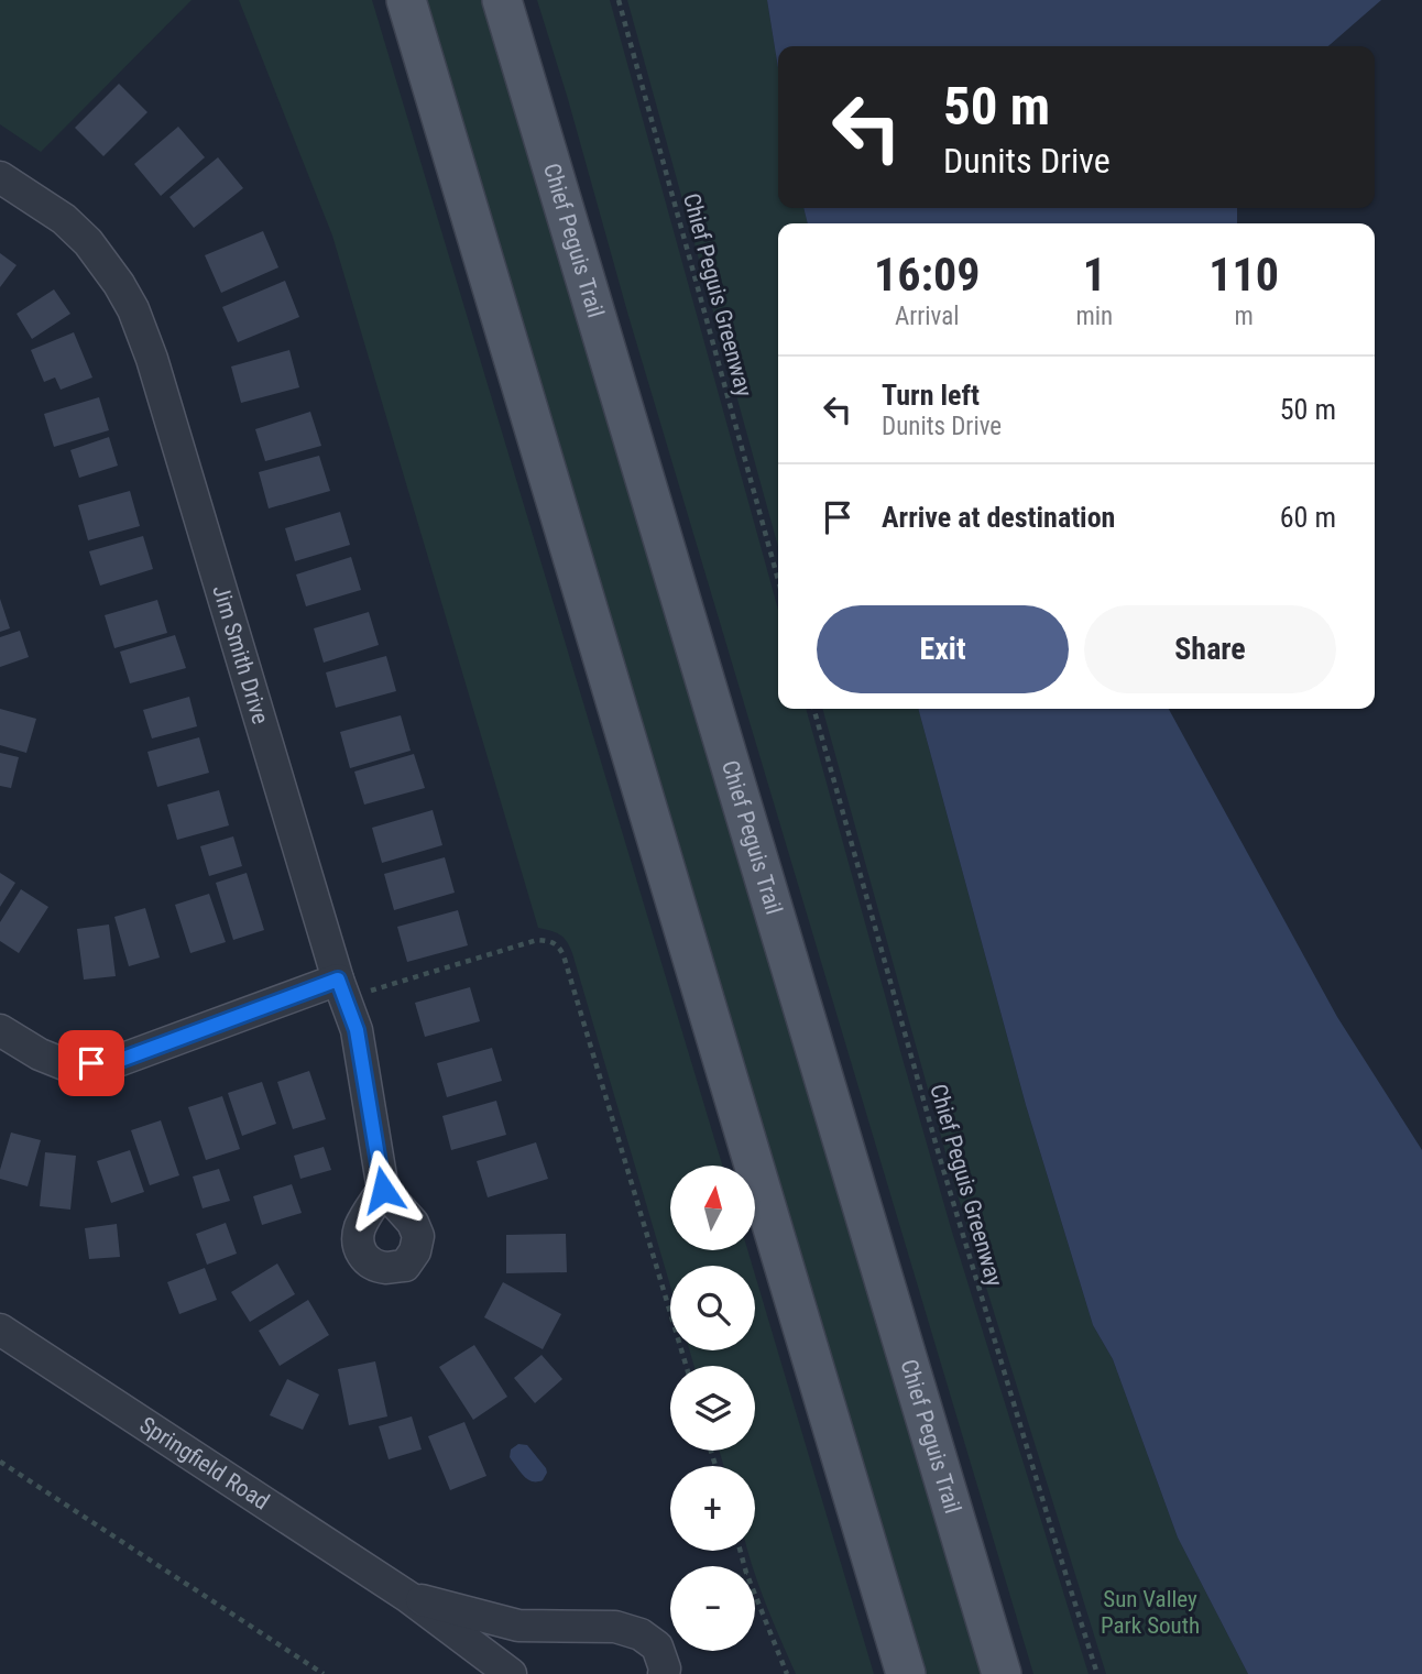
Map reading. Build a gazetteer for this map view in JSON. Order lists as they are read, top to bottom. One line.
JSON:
{"streets":{"main road":["Chief Peguis Trail"],"street":["Jim Smith Drive","Springfield Road"],"path":["Chief Peguis Greenway"]},"parks":["Sun Valley Park South"],"north":"top","page":{"turn":["50 m","Dunits Drive"],"eta":["16:09","Arrival","1","min","110","m"],"list":[{"name":"Turn left","note":"Dunits Drive","value":"50 m"},{"name":"Arrive at destination","value":"60 m"}],"buttons":["Exit","Share"],"map_buttons":["+","−"]}}
